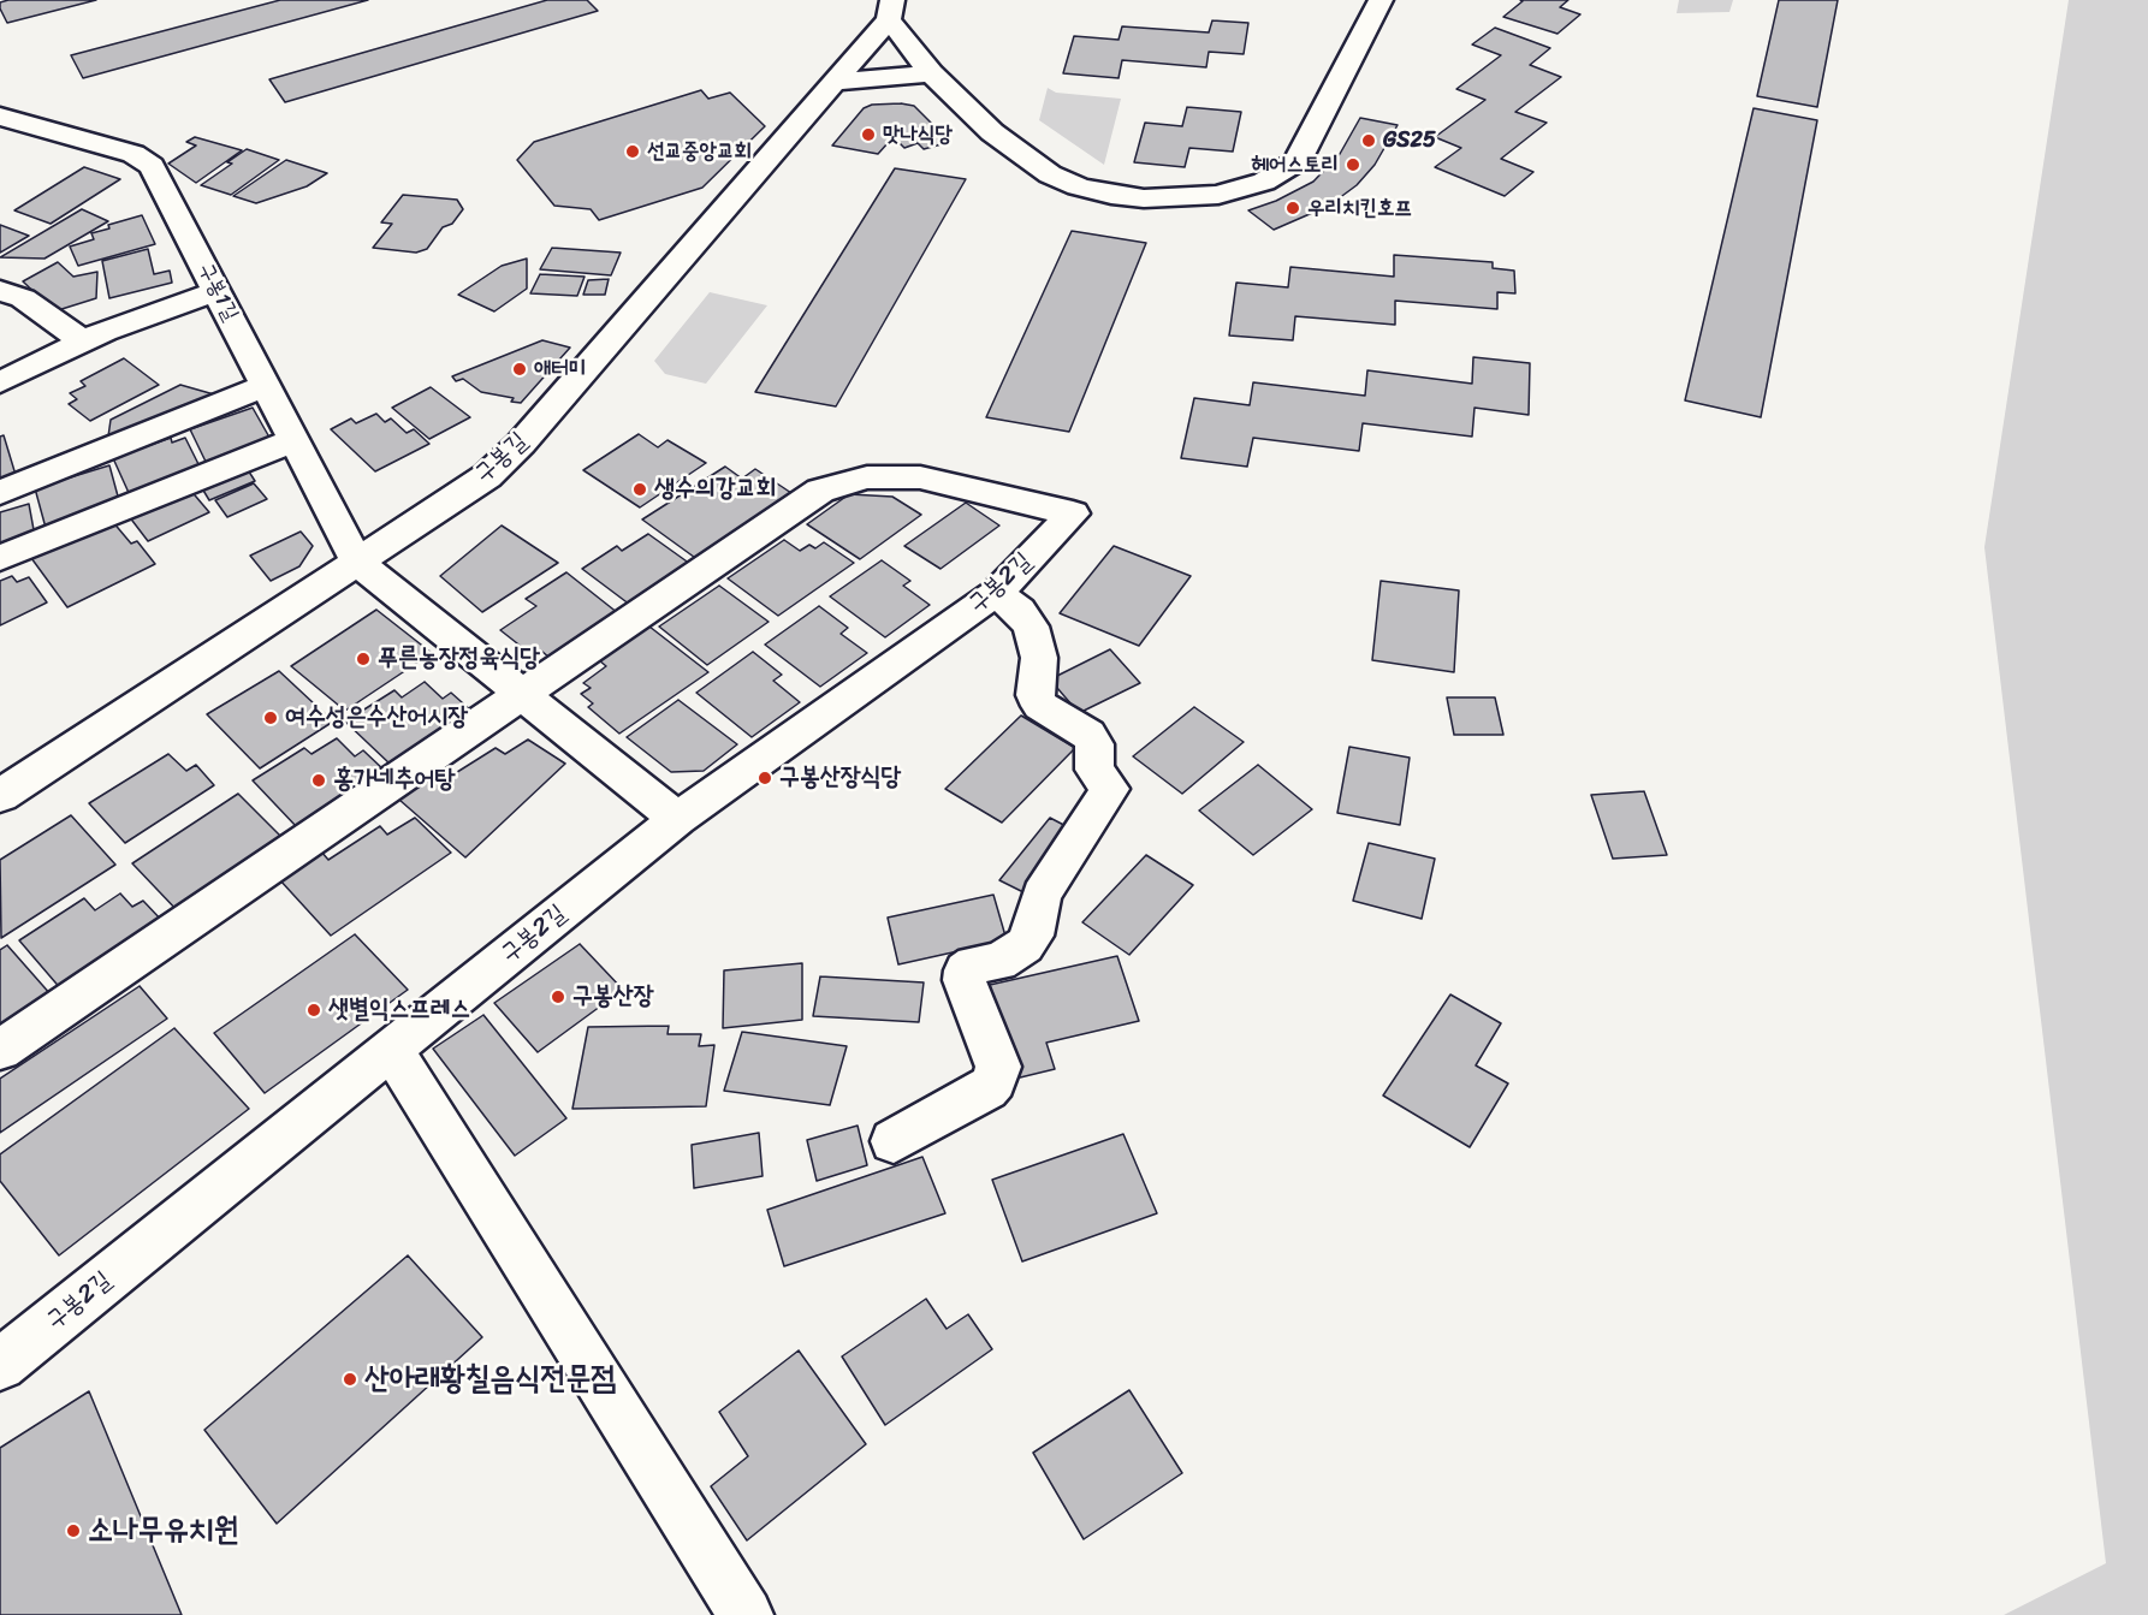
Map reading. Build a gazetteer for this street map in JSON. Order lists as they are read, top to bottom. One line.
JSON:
{"streets":{"street":["구봉1길","구봉길","구봉2길"]},"crossings":[["구봉1길","구봉길"]],"places":["맛나식당","GS25","선교중앙교회","헤어스토리","우리치킨호프","애터미","생수의강교회","푸른농장정육식당","여수성은수산어시장","구봉산장식당","홍가네추어탕","구봉산장","샛별익스프레스","산아래황칠음식전문점","소나무유치원"]}
